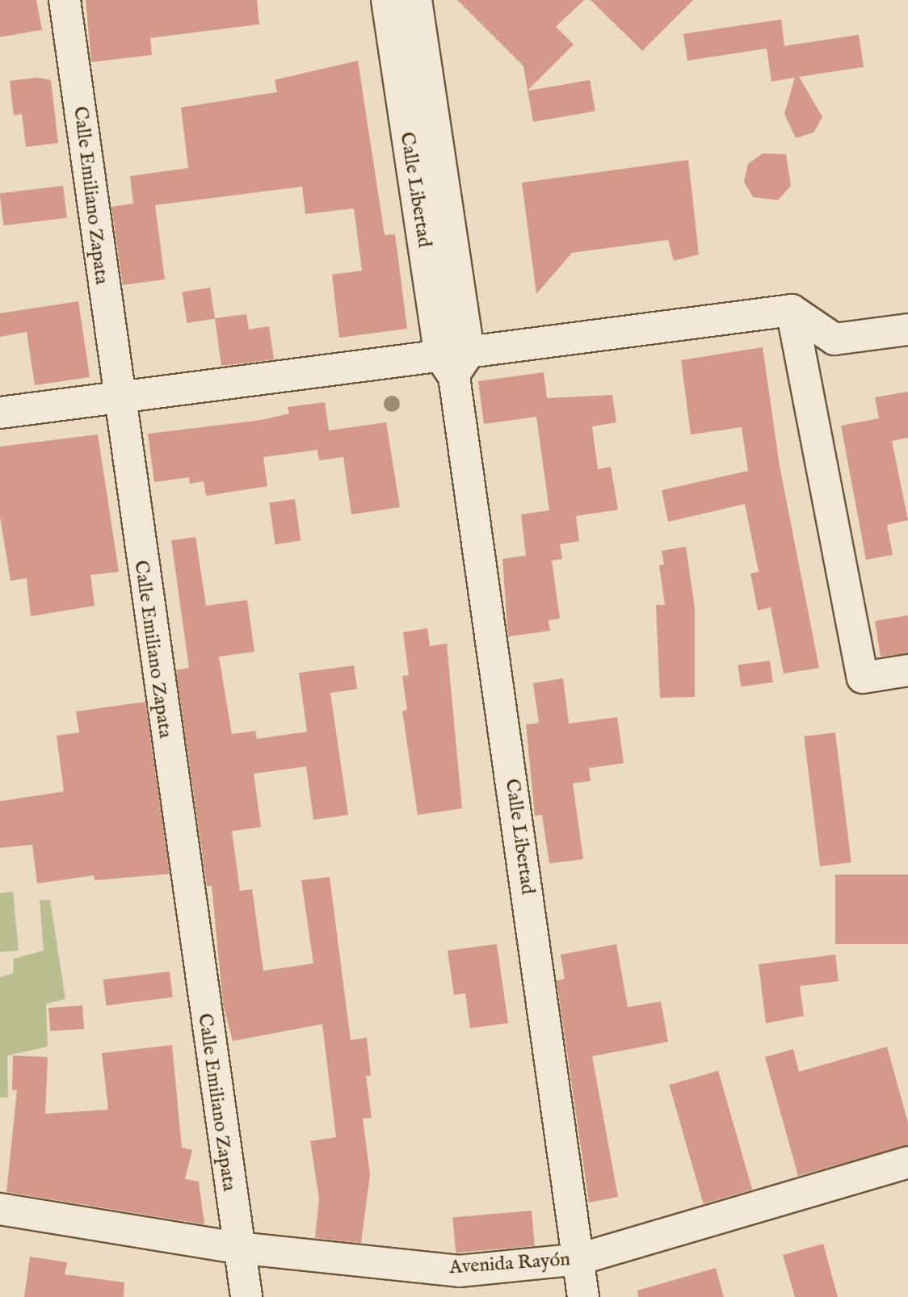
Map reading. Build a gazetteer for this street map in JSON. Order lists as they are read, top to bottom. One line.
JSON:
{"streets":{"street":["Calle Libertad","Calle Emiliano Zapata","Avenida Rayón"]},"crossings":[["Calle Libertad","Avenida Rayón"],["Calle Emiliano Zapata","Avenida Rayón"]]}
